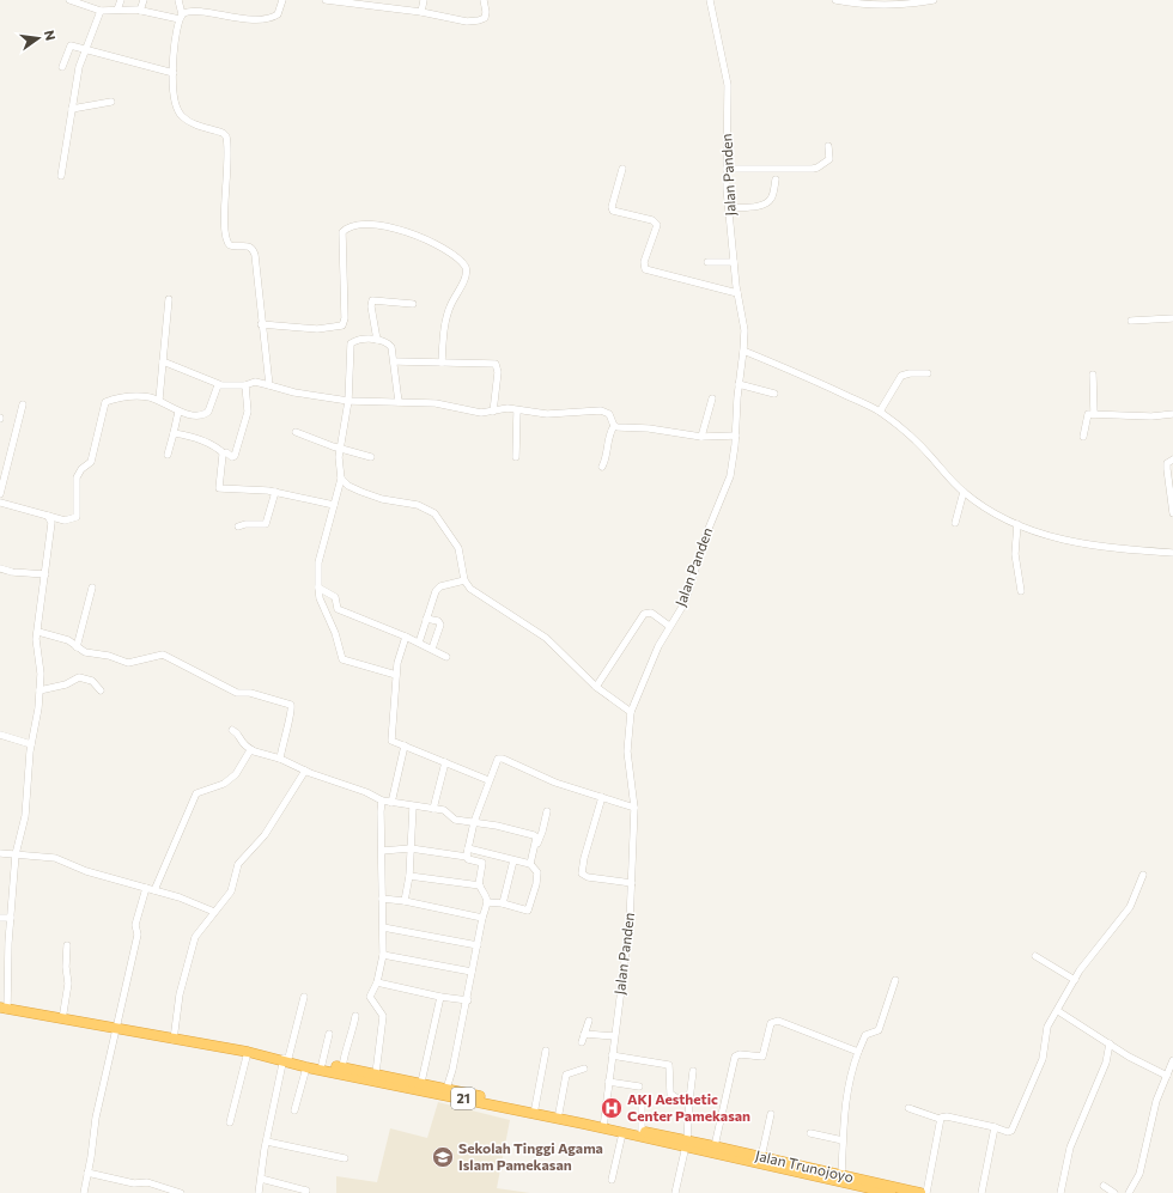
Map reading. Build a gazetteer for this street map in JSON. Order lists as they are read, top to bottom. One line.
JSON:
{"streets":{"highway":["21","Jalan Trunojoyo"],"street":["Jalan Panden"]},"crossings":[["Jalan Panden","21"],["21","Jalan Trunojoyo"]],"places":{"hospital":["AKJ Aesthetic Center Pamekasan"],"school or university":["Sekolah Tinggi Agama Islam Pamekasan"]},"north":"right"}
